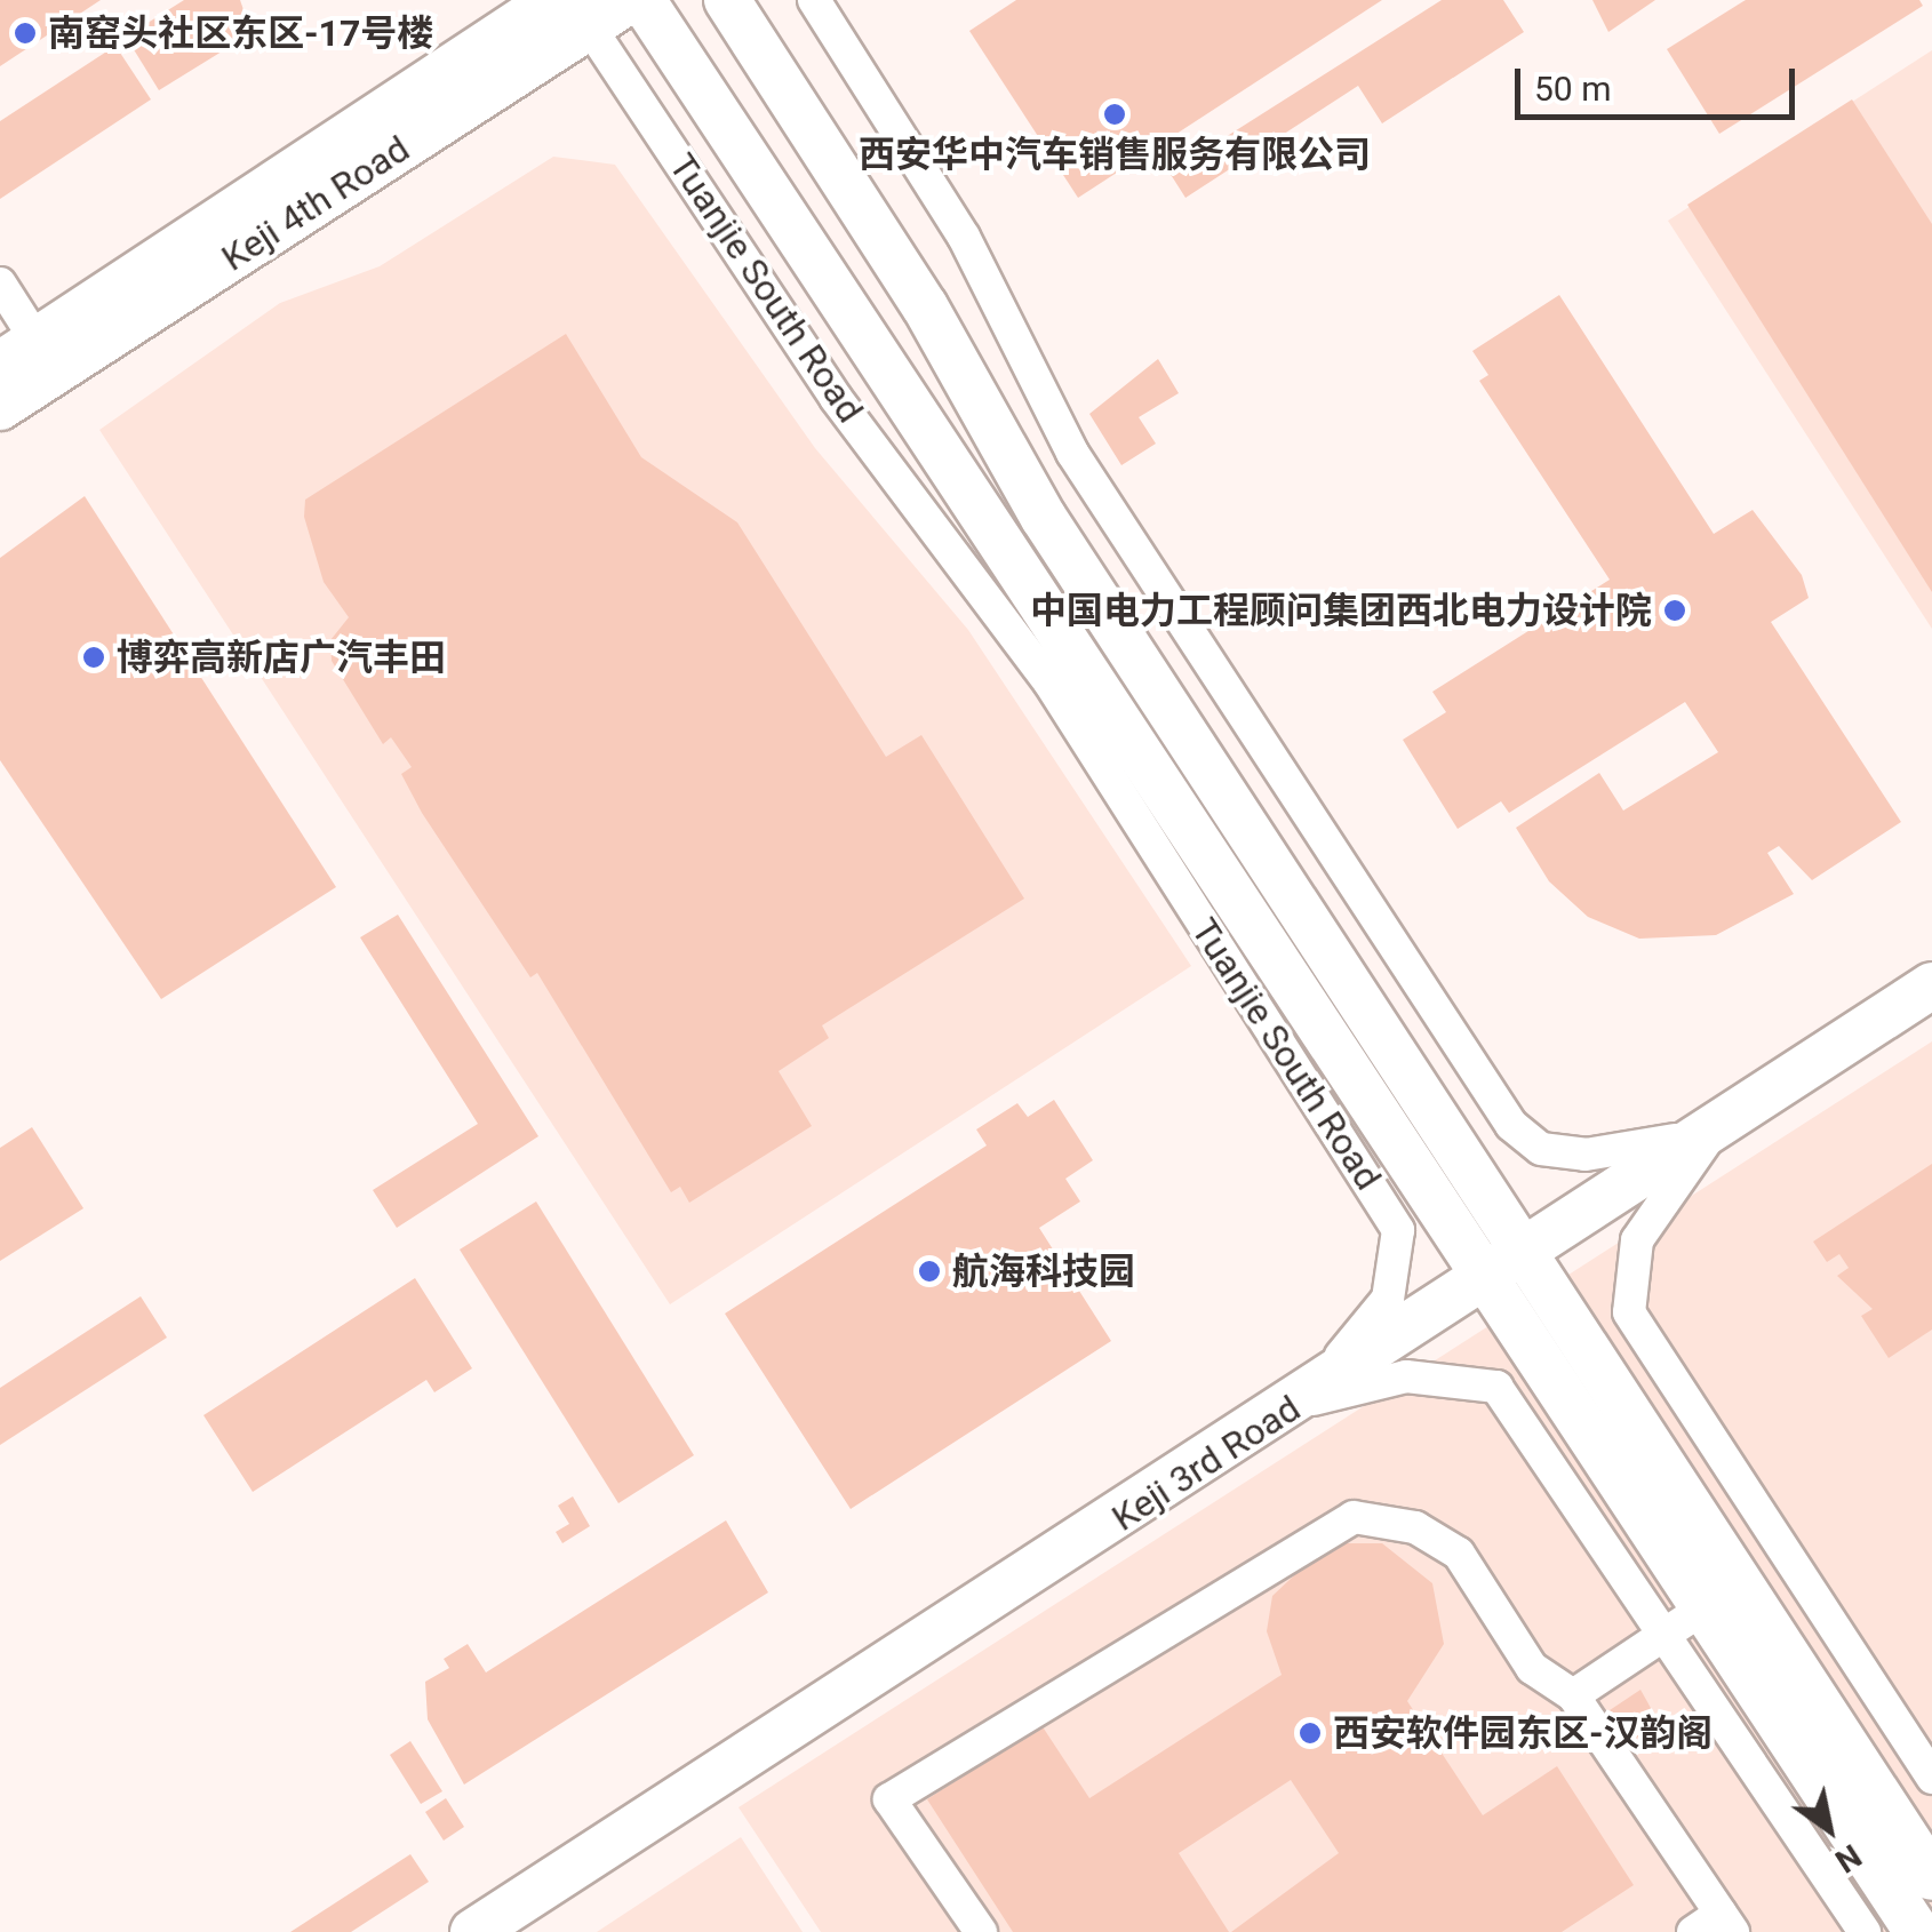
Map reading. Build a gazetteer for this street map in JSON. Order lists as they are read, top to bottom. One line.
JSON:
{"streets":{"main road":["Keji 4th Road","Tuanjie South Road","Keji 3rd Road"]},"crossings":[["Keji 4th Road","Tuanjie South Road"],["Tuanjie South Road","Keji 3rd Road"]],"places":["南窑头社区东区-17号楼","西安华中汽车销售服务有限公司","中国电力工程顾问集团西北电力设计院","博弈高新店广汽丰田","航海科技园","西安软件园东区-汉韵阁"],"scale_bar":"50 m","north":"bottom right"}
